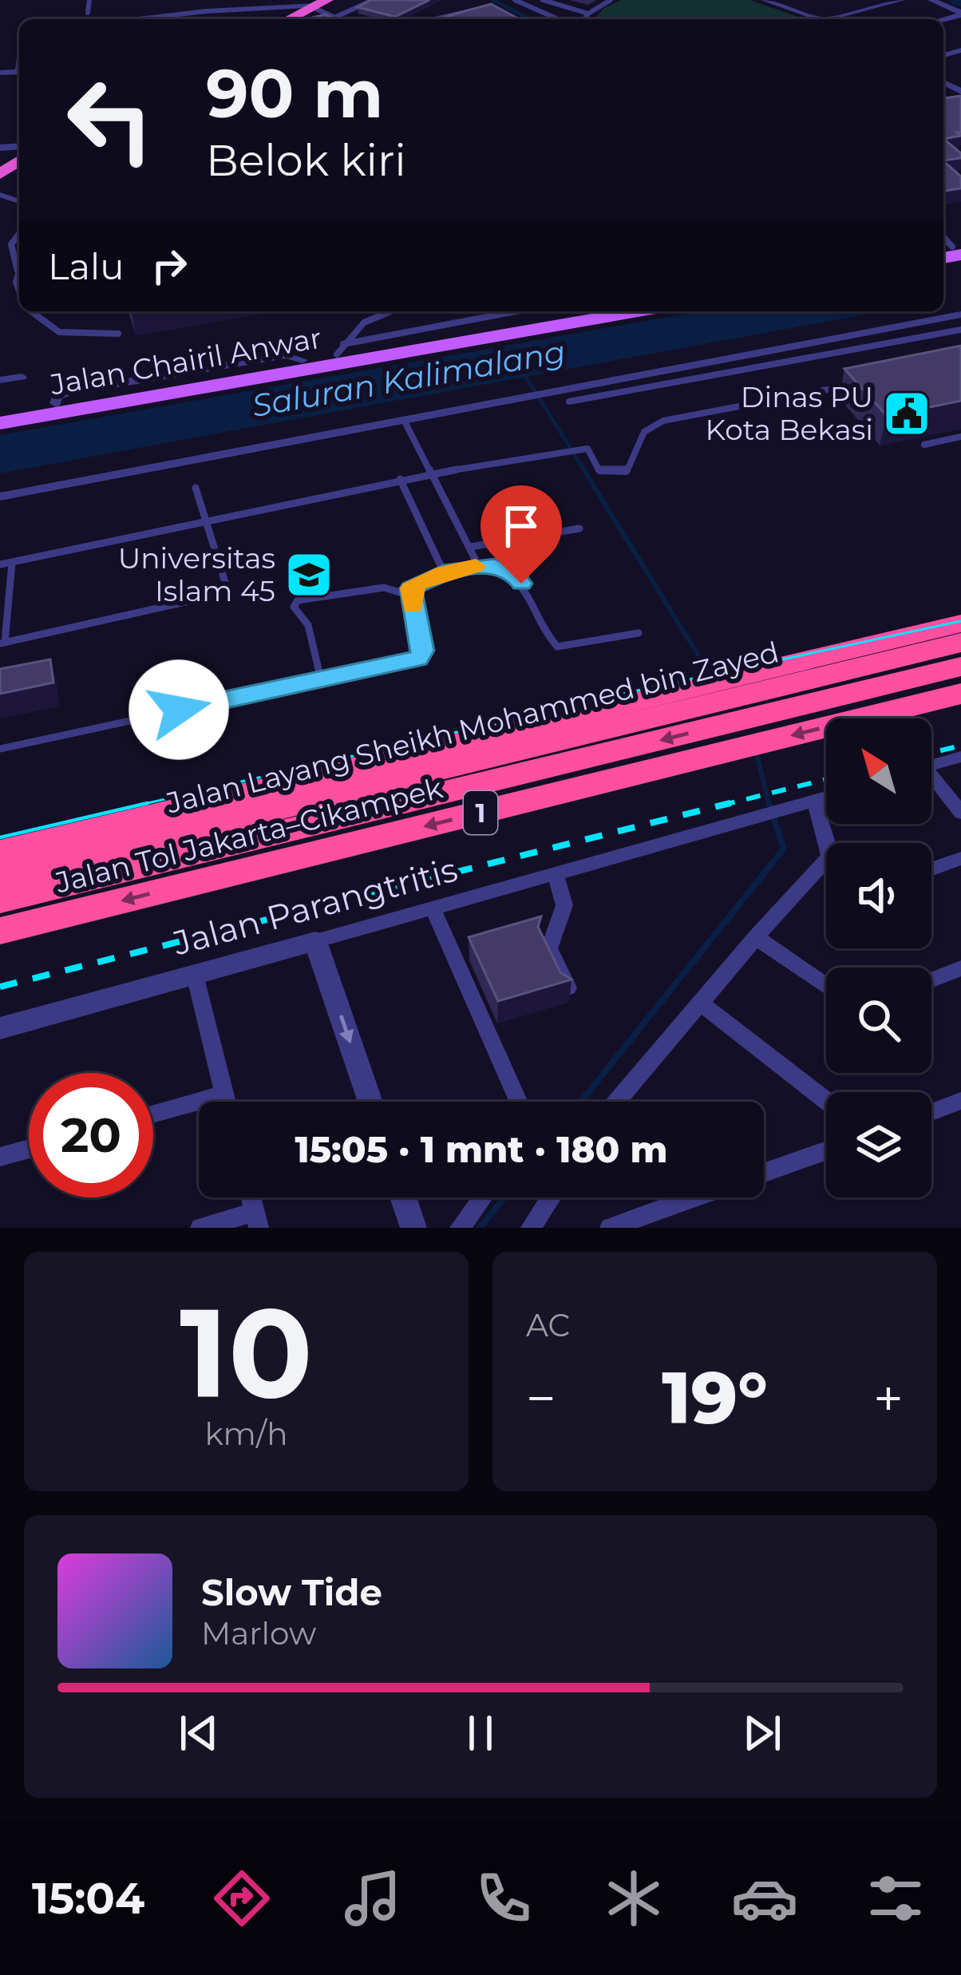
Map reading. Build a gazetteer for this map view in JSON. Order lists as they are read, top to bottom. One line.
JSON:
{"streets":{"highway":["Jalan Layang Sheikh Mohammed bin Zayed","1","Jalan Tol Jakarta–Cikampek"],"main road":["Jalan Chairil Anwar"],"street":["Jalan Parangtritis"]},"water":["Saluran Kalimalang"],"places":{"public building":["Dinas PU Kota Bekasi"],"school or university":["Universitas Islam 45"]},"north":"top left","page":{"turn":["90 m","Belok kiri"],"then":"Lalu","limit":"20","trip":"15:05 · 1 mnt · 180 m","tile":[["10","km/h"],"AC"],"heat":["−","19°","+"],"song":["Slow Tide","Marlow"],"tabs":"15:04"}}
